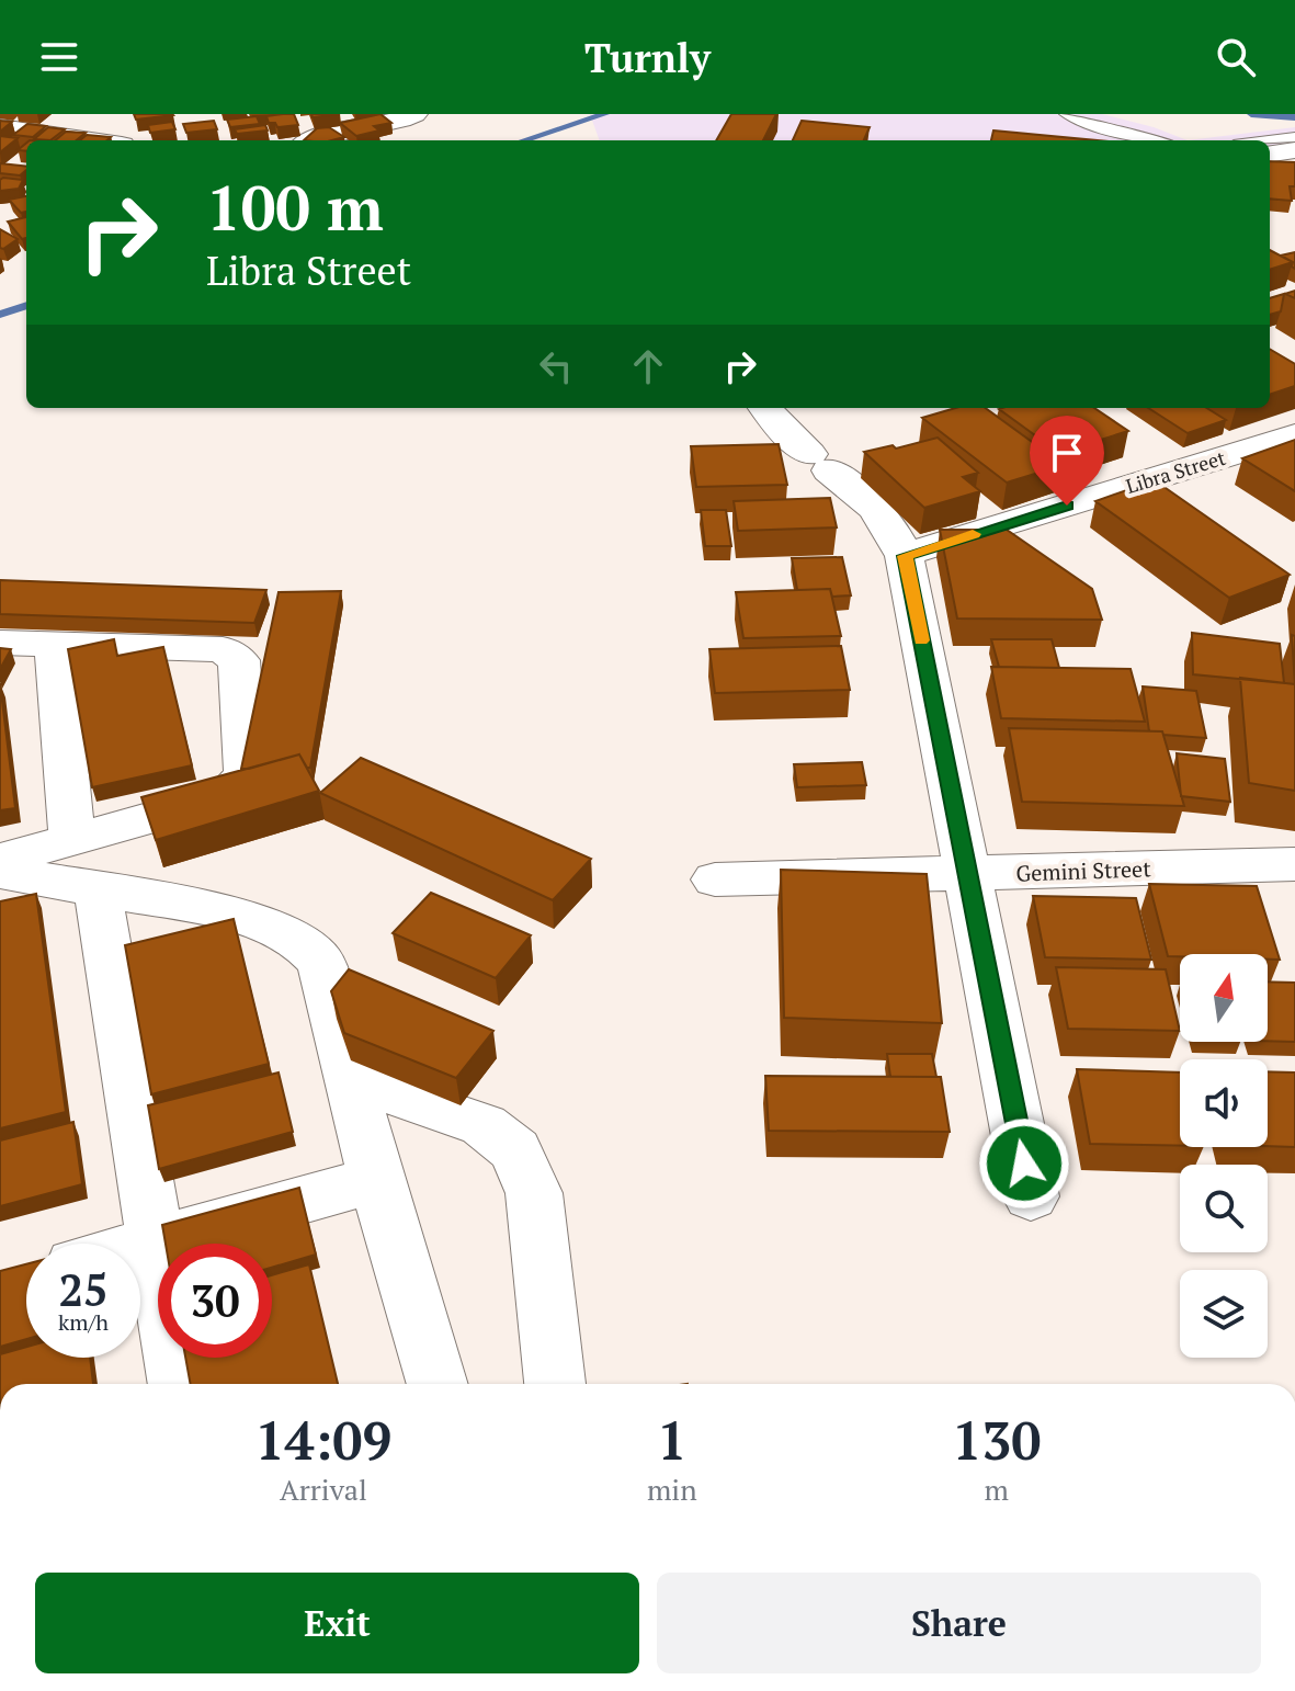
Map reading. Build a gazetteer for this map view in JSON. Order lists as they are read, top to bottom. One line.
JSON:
{"streets":{"street":["Libra Street","Gemini Street"]},"north":"top","page":{"header":"Turnly","turn":["100 m","Libra Street"],"speed":"25 km/h","limit":"30","eta":["14:09","Arrival","1","min","130","m"],"buttons":["Exit","Share"]}}
